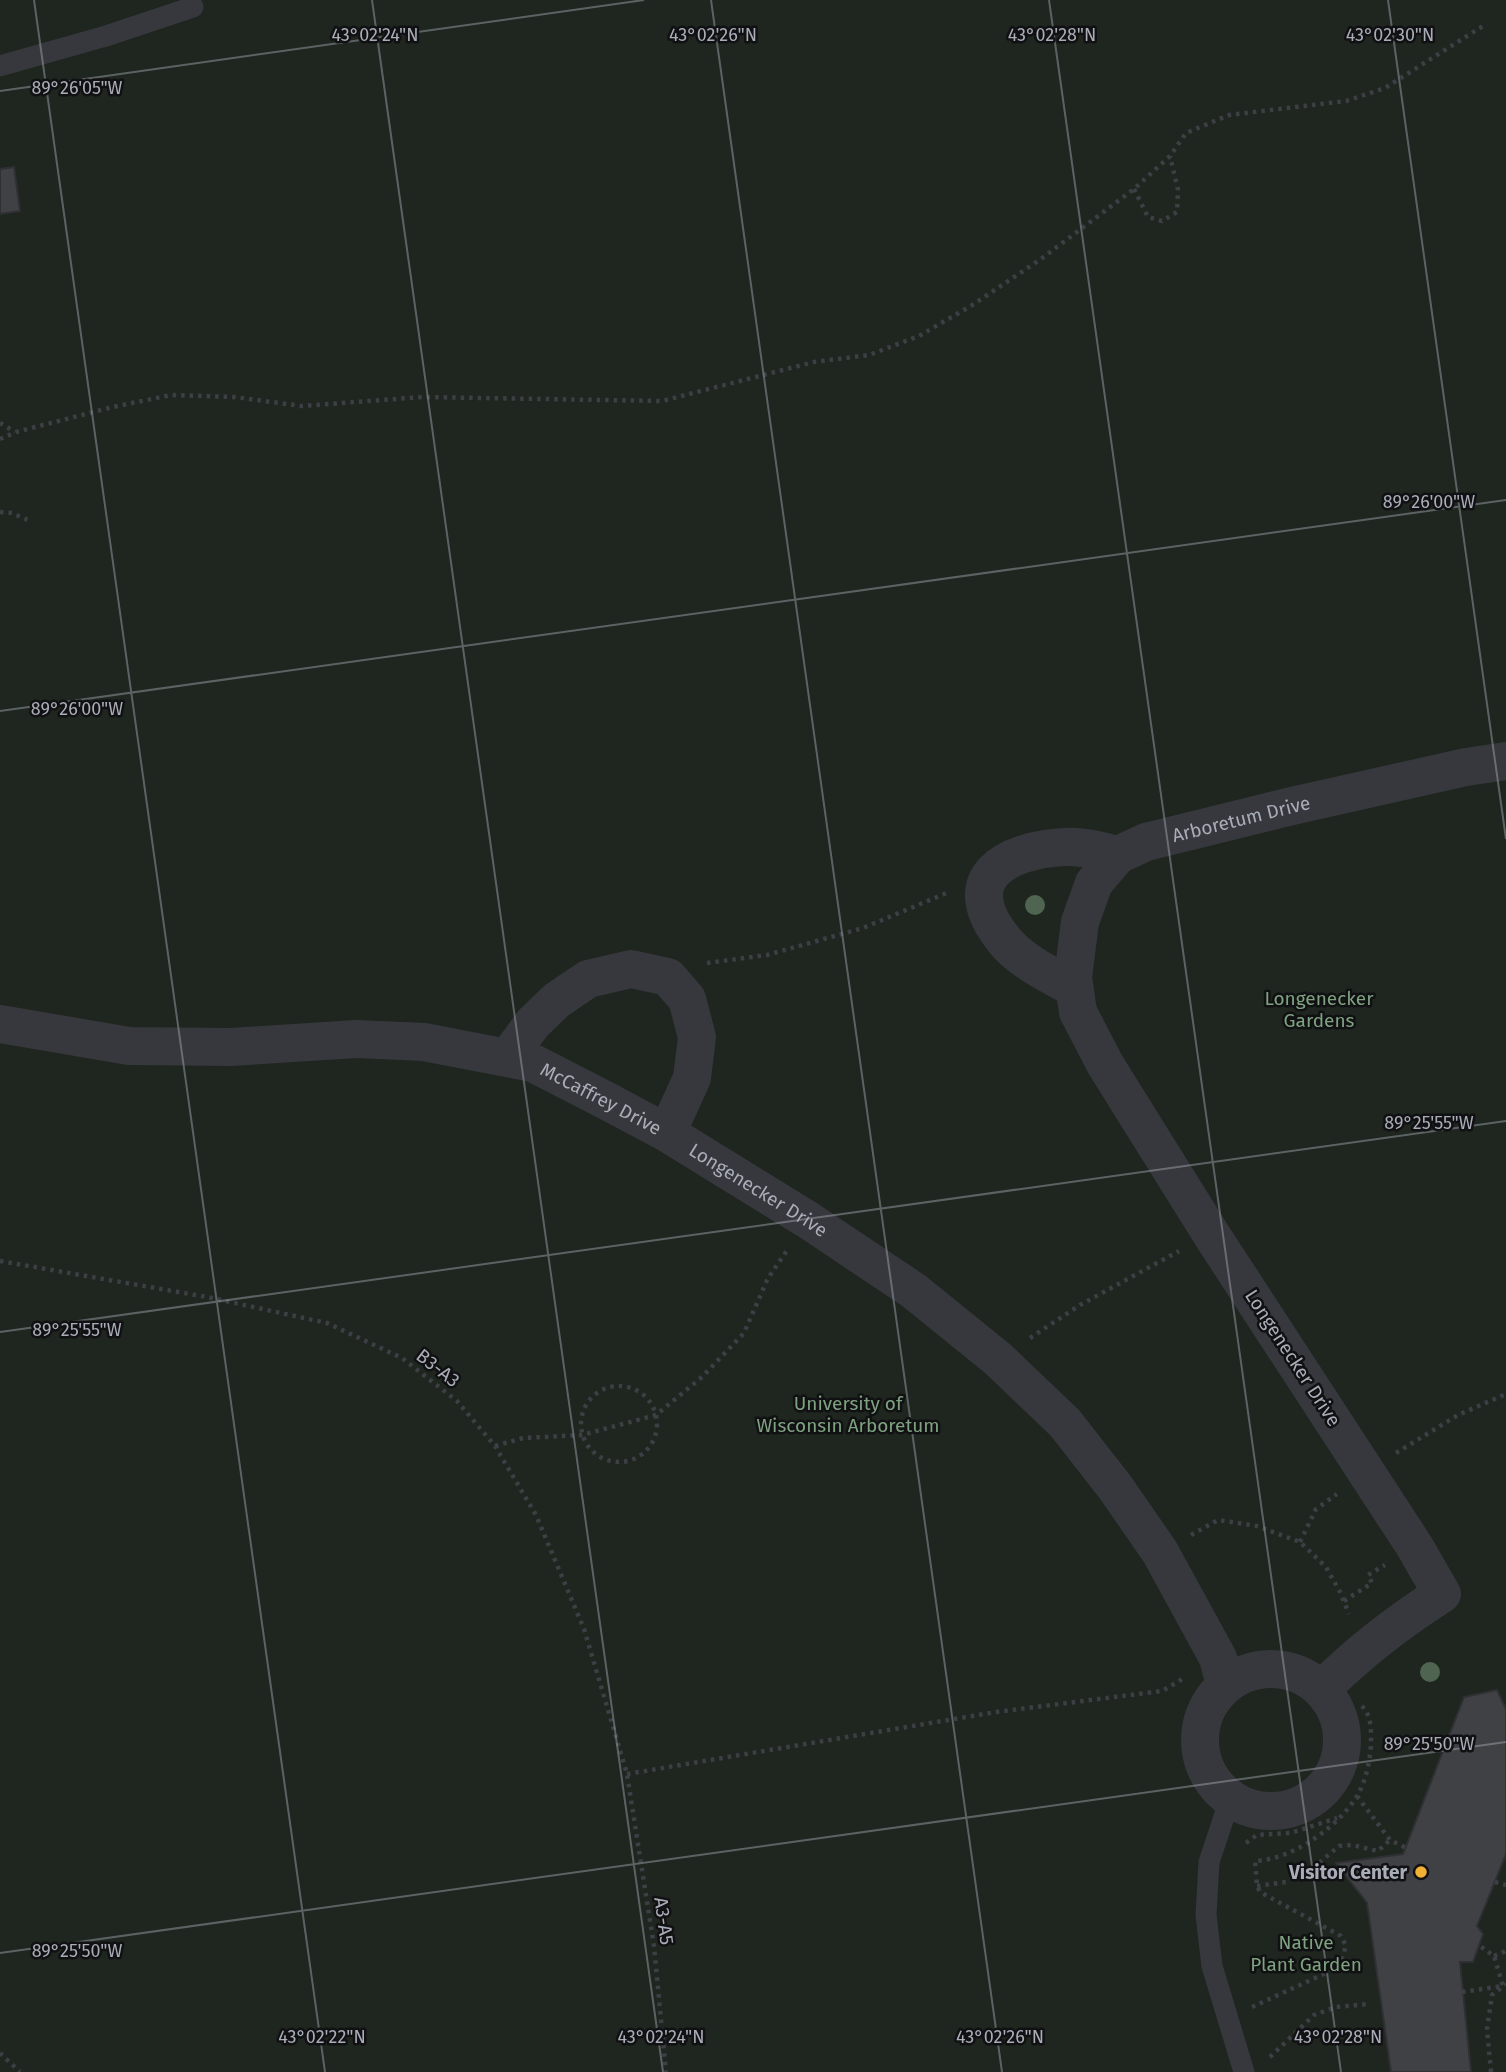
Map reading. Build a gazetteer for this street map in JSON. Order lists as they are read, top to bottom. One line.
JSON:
{"streets":{"street":["Arboretum Drive","McCaffrey Drive","Longenecker Drive"],"path":["B3-A3","A3-A5"]},"crossings":[["Arboretum Drive","Longenecker Drive"],["McCaffrey Drive","Longenecker Drive"],["B3-A3","A3-A5"]],"parks":["Longenecker Gardens","University of Wisconsin Arboretum","Native Plant Garden"],"places":["Visitor Center"],"coordinates":["43°02'24\"N","43°02'26\"N","43°02'28\"N","43°02'30\"N","89°26'05\"W","89°26'00\"W","89°25'55\"W","89°25'50\"W","43°02'22\"N"]}
